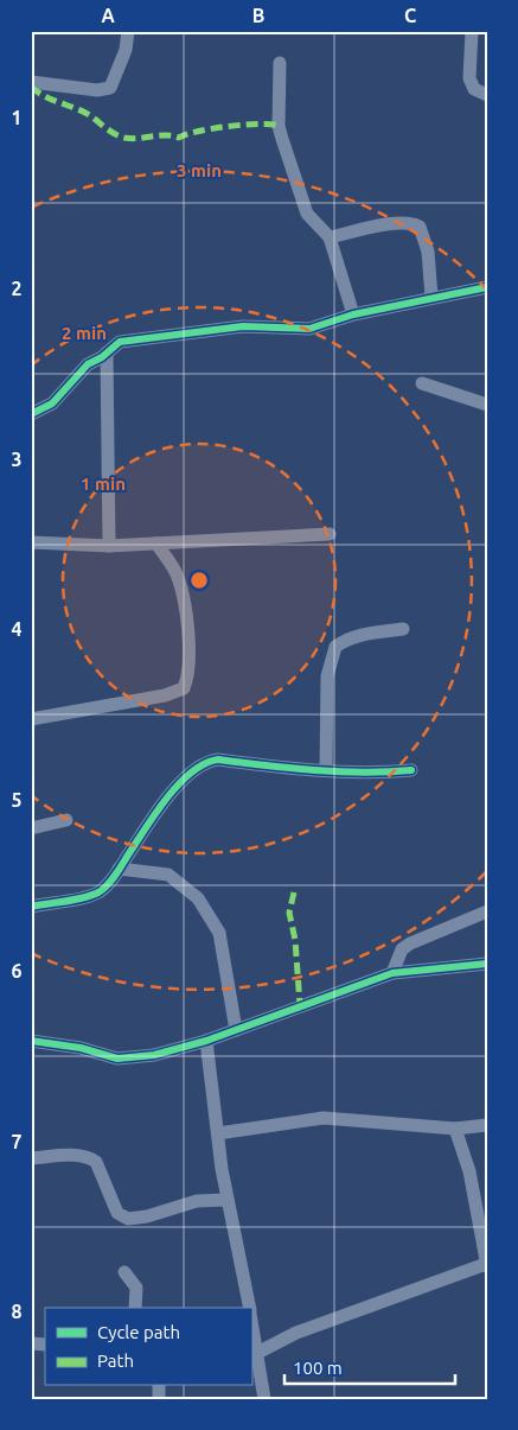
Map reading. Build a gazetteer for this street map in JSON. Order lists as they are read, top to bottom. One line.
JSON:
{"legend":["Cycle path","Path"],"scale_bar":"100 m","grid":{"columns":["A","B","C"],"rows":["1","2","3","4","5","6","7","8"]},"rings":["3 min","2 min","1 min"]}
